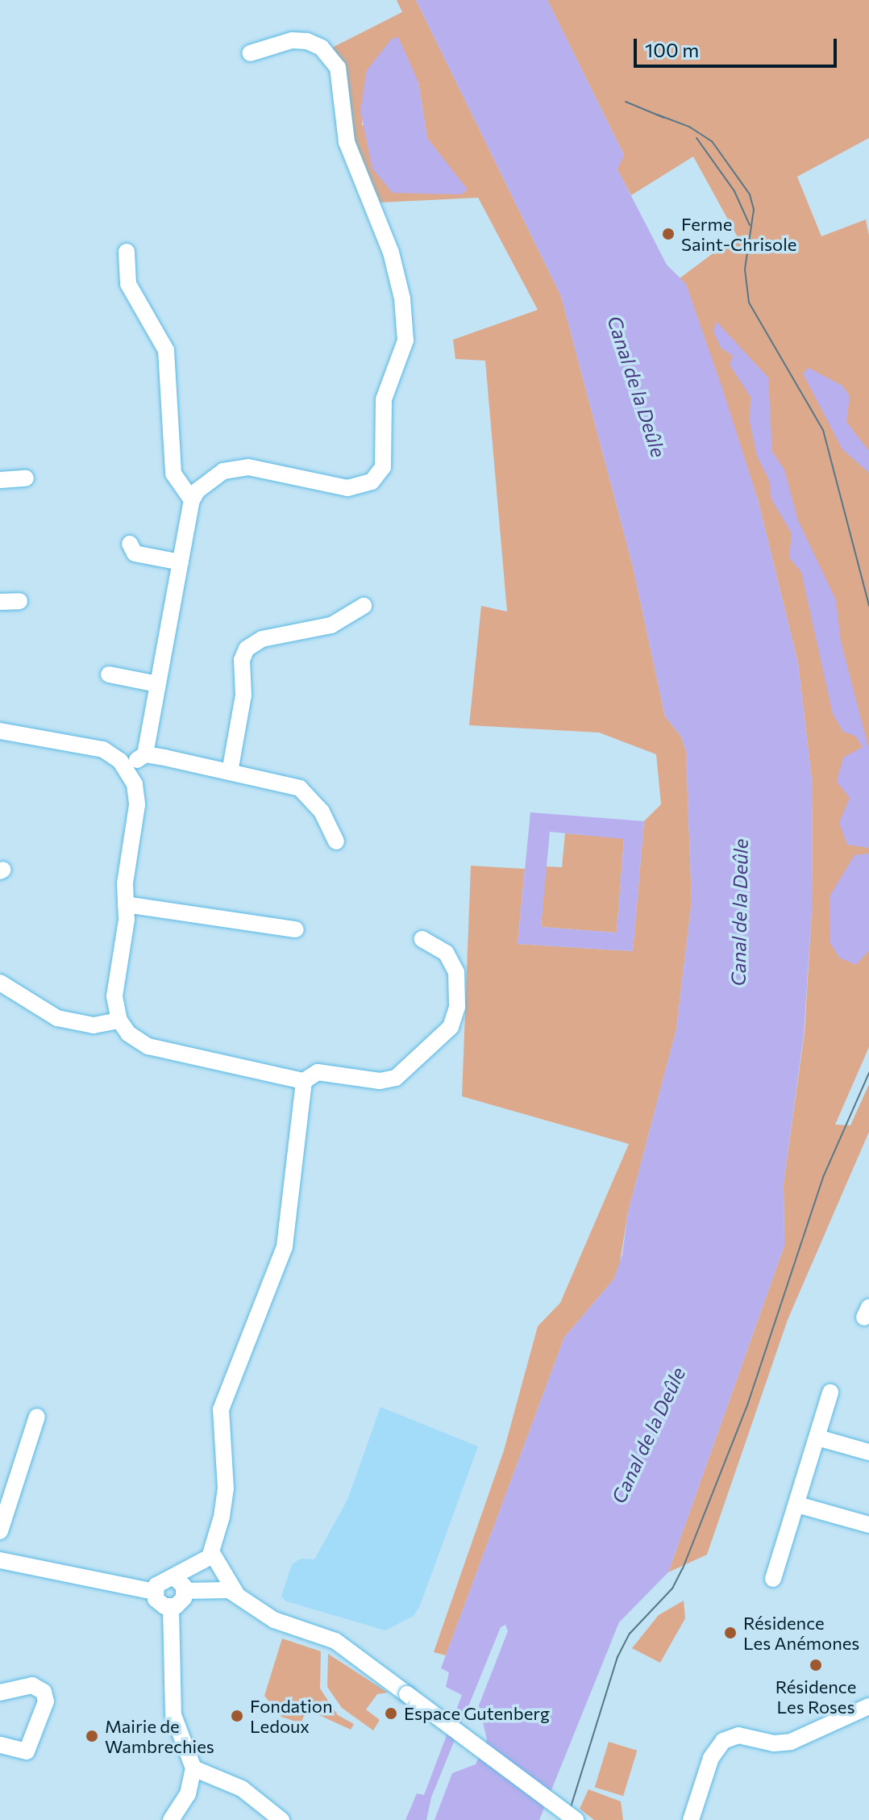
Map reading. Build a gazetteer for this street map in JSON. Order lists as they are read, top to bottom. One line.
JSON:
{"water":["Canal de la Deûle"],"places":["Ferme Saint-Chrisole","Résidence Les Anémones","Résidence Les Roses","Espace Gutenberg","Fondation Ledoux","Mairie de Wambrechies"],"scale_bar":"100 m"}
